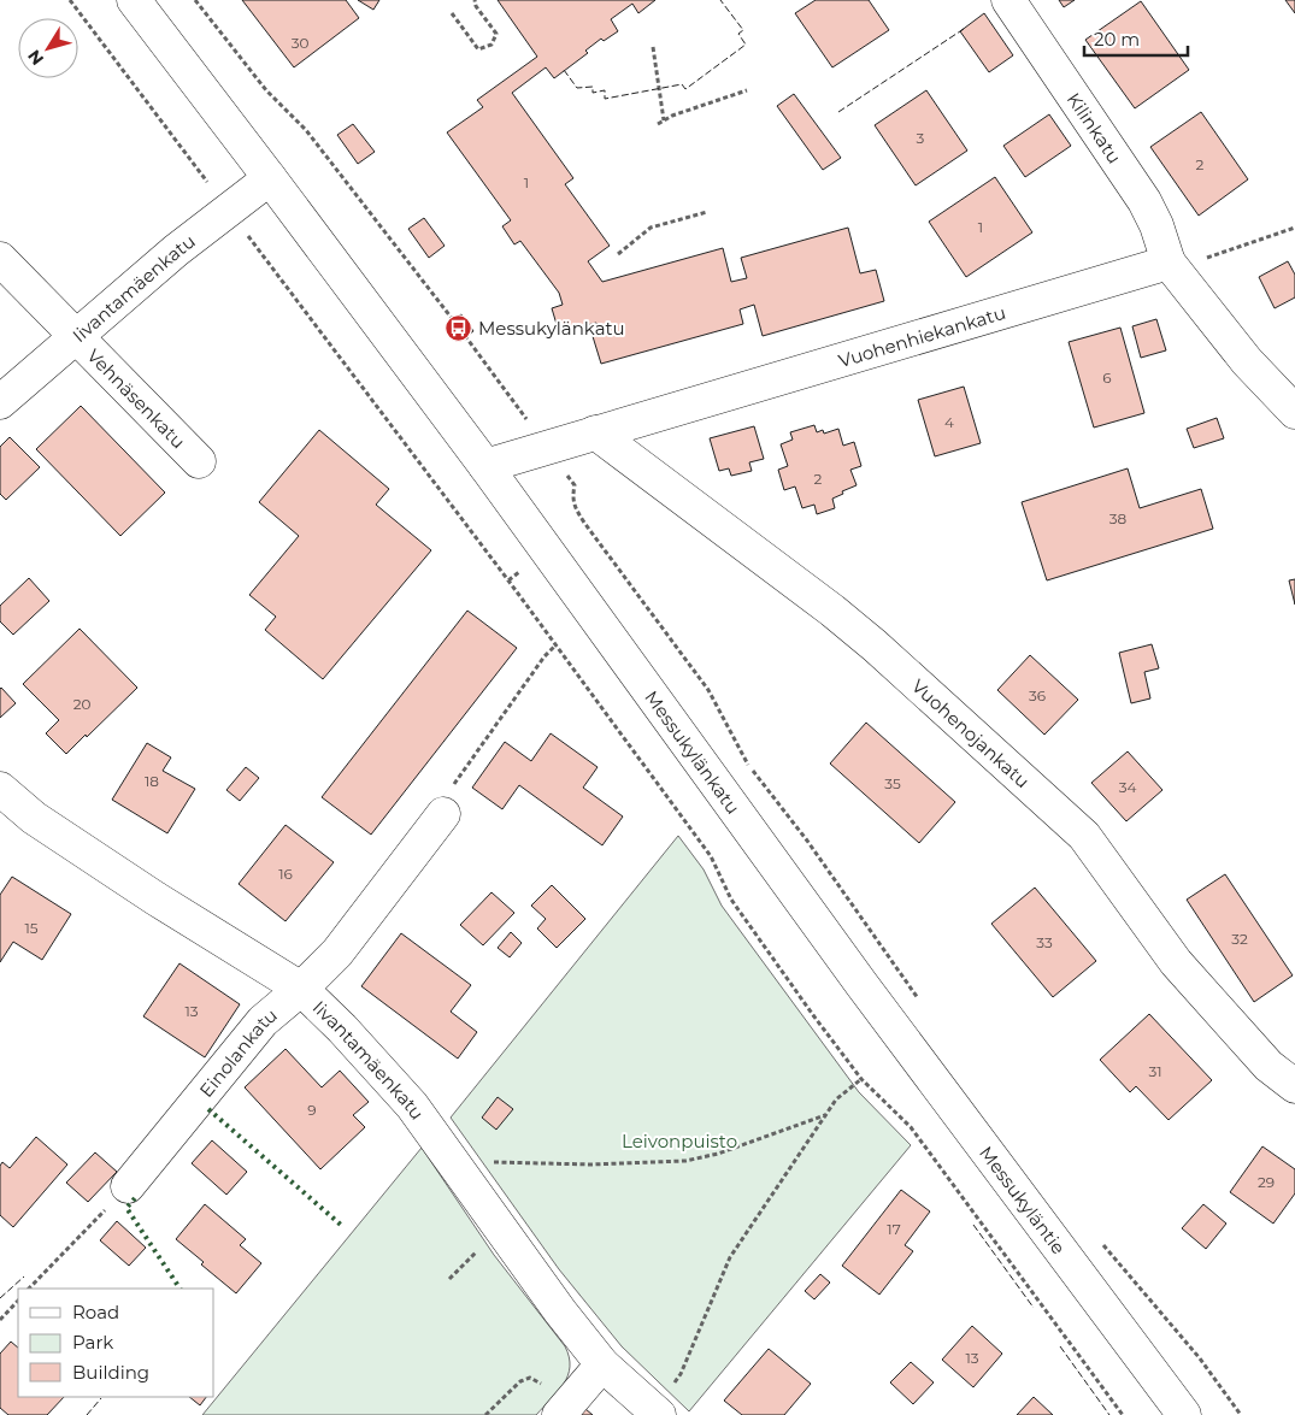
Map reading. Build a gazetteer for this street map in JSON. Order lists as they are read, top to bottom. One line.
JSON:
{"streets":{"street":["Kilinkatu","Iivantamäenkatu","Vuohenhiekankatu","Vehnäsenkatu","Vuohenojankatu","Messukylänkatu","Einolankatu","Messukyläntie"]},"crossings":[["Kilinkatu","Vuohenhiekankatu"],["Iivantamäenkatu","Vehnäsenkatu"],["Iivantamäenkatu","Messukylänkatu"],["Iivantamäenkatu","Einolankatu"],["Vuohenhiekankatu","Vuohenojankatu"],["Vuohenhiekankatu","Messukylänkatu"],["Messukylänkatu","Messukyläntie"]],"parks":["Leivonpuisto"],"places":{"bus stop":["Messukylänkatu"]},"house_numbers":["30","3","2","1","1","6","4","2","38","36","20","18","35","34","16","15","32","33","13","31","9","29","17","13"],"legend":["Road","Park","Building"],"scale_bar":"20 m","north":"bottom left"}
